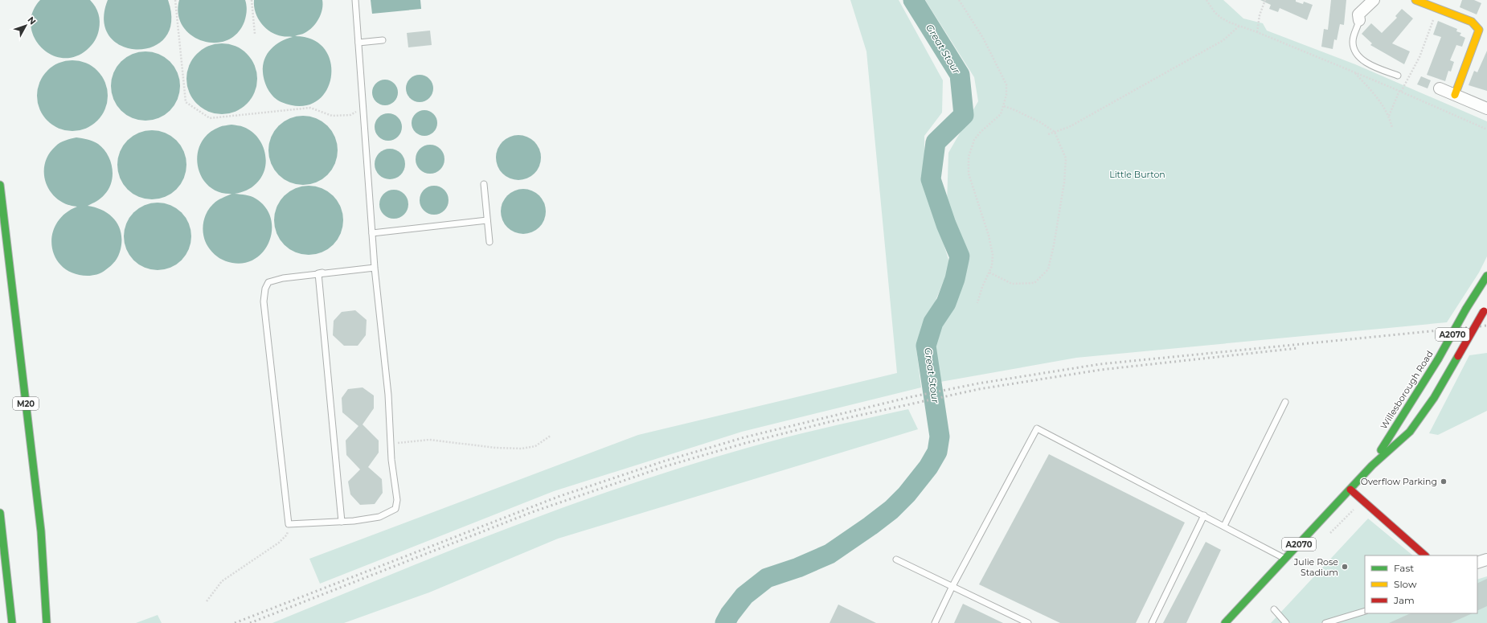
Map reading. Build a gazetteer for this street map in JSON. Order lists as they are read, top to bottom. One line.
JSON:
{"streets":{"main road":["A2070","Willesborough Road","M20"]},"water":["Great Stour"],"parks":["Little Burton"],"places":["Overflow Parking","Julie Rose Stadium"],"legend":["Fast","Slow","Jam"],"north":"top right"}
